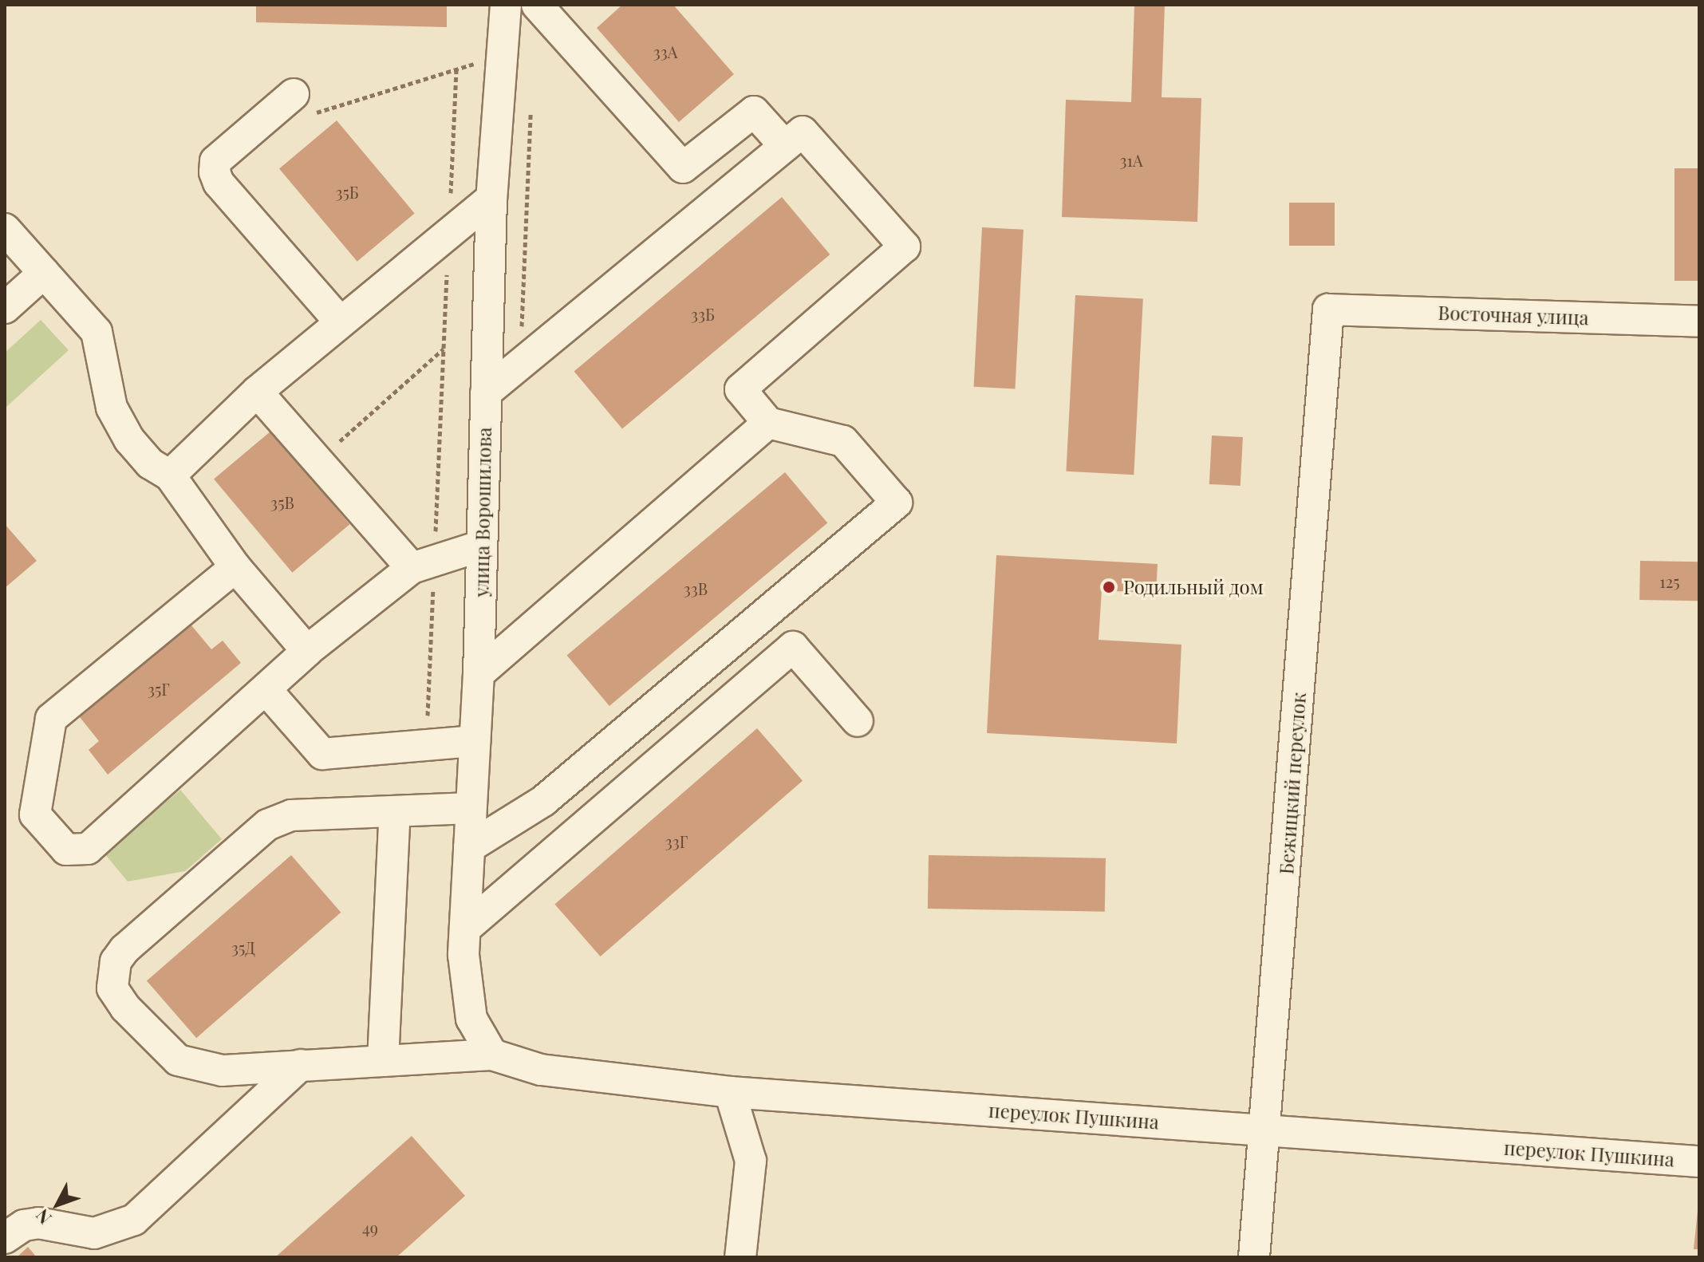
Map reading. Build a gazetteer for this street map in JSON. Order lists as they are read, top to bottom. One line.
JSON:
{"streets":{"street":["Восточная улица","улица Ворошилова","Бежицкий переулок","переулок Пушкина"]},"crossings":[["Восточная улица","Бежицкий переулок"],["улица Ворошилова","переулок Пушкина"],["Бежицкий переулок","переулок Пушкина"]],"places":["Родильный дом"],"house_numbers":["33А","31А","35Б","33Б","35В","125","33В","35Г","33Г","35Д","49"],"north":"bottom left"}
